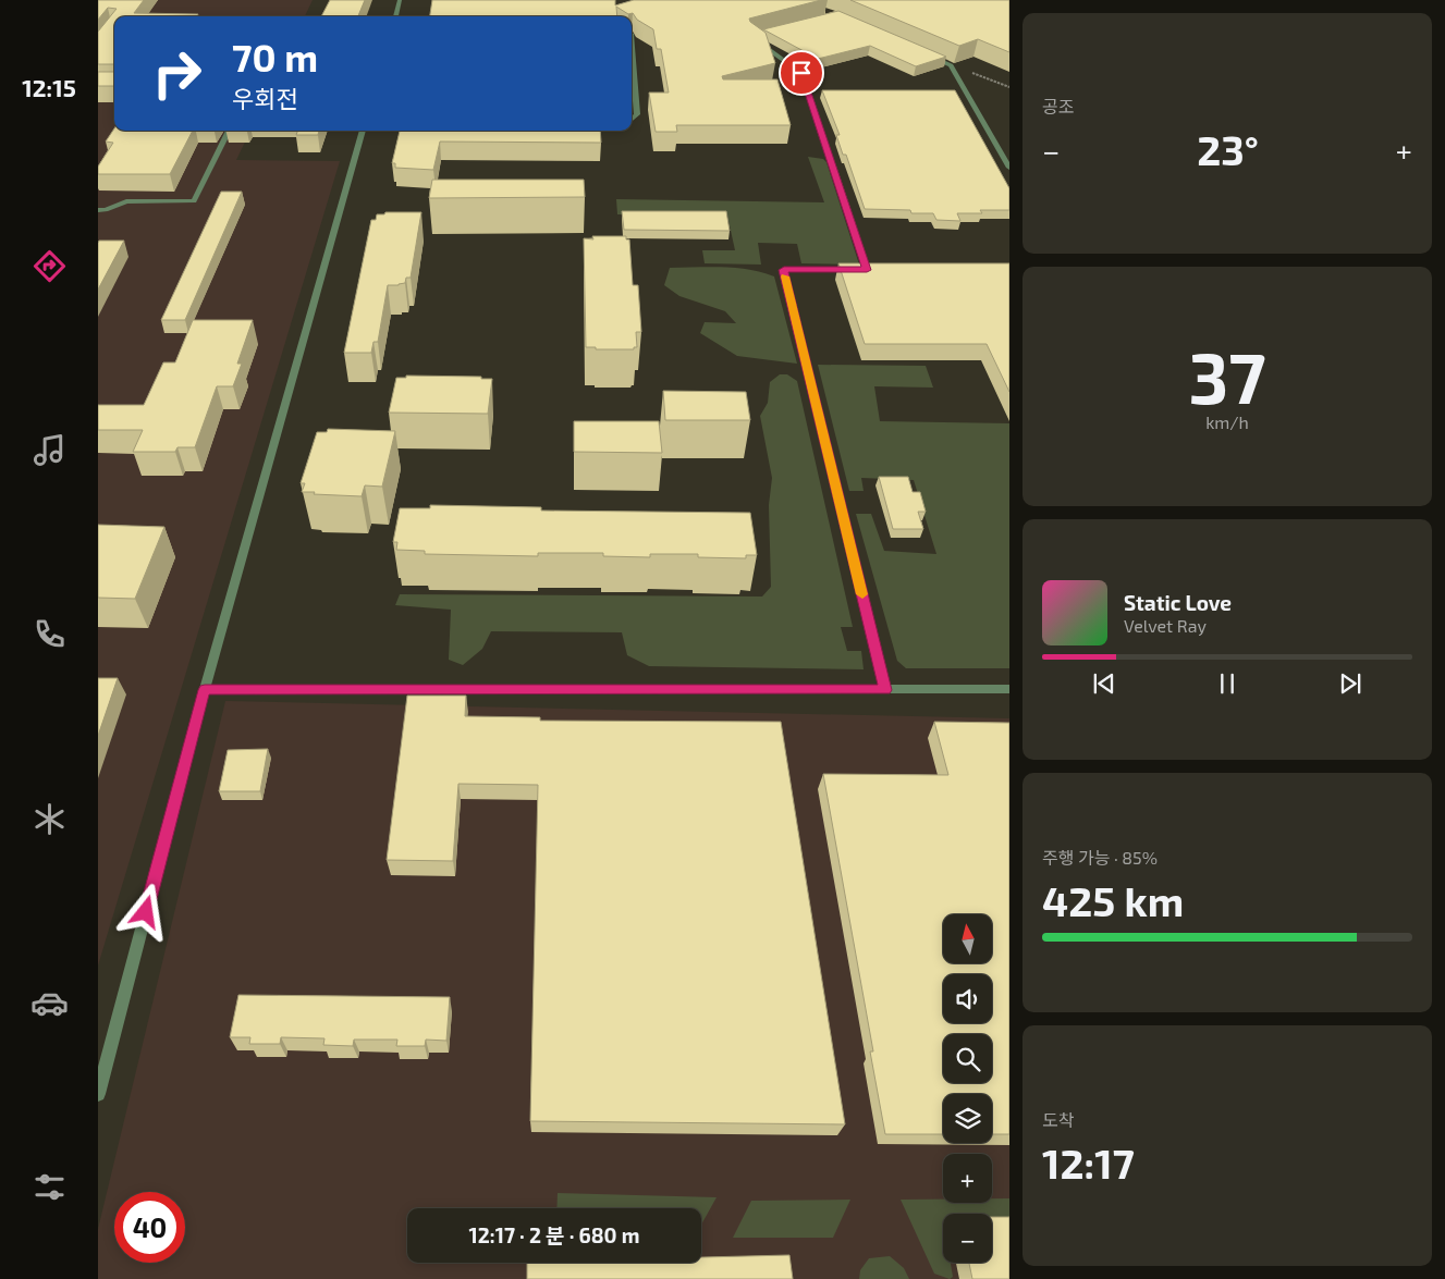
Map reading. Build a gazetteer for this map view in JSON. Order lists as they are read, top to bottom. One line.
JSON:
{"north":"top","page":{"tabs":"12:15","tile":["공조",["37","km/h"],["주행 가능 · 85%","425 km"],["도착","12:17"]],"turn":["70 m","우회전"],"heat":["−","23°","+"],"song":["Static Love","Velvet Ray"],"map_buttons":["+","−"],"limit":"40","trip":"12:17 · 2 분 · 680 m"}}
